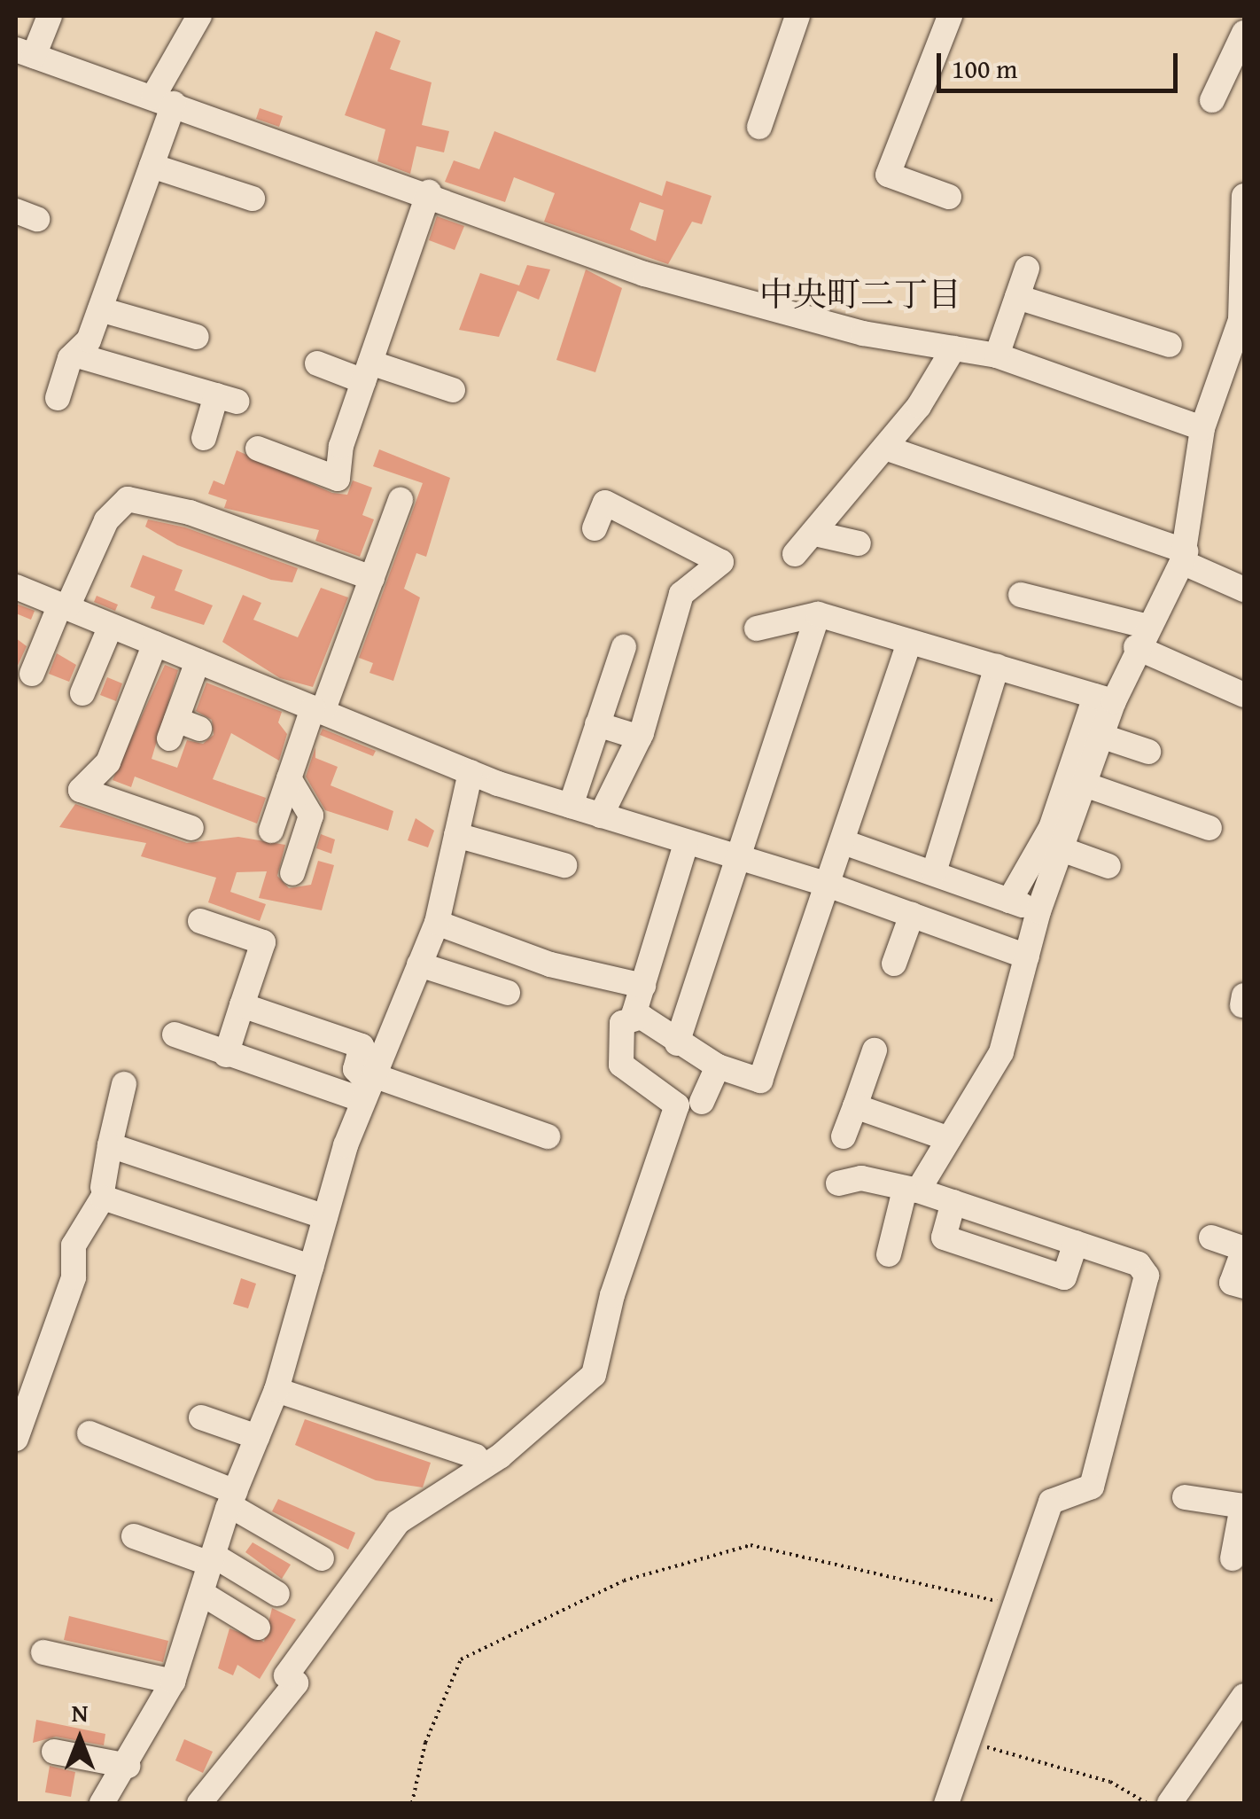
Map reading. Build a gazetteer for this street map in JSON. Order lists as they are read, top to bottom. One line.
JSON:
{"districts":["中央町二丁目"],"scale_bar":"100 m","north":"top"}
